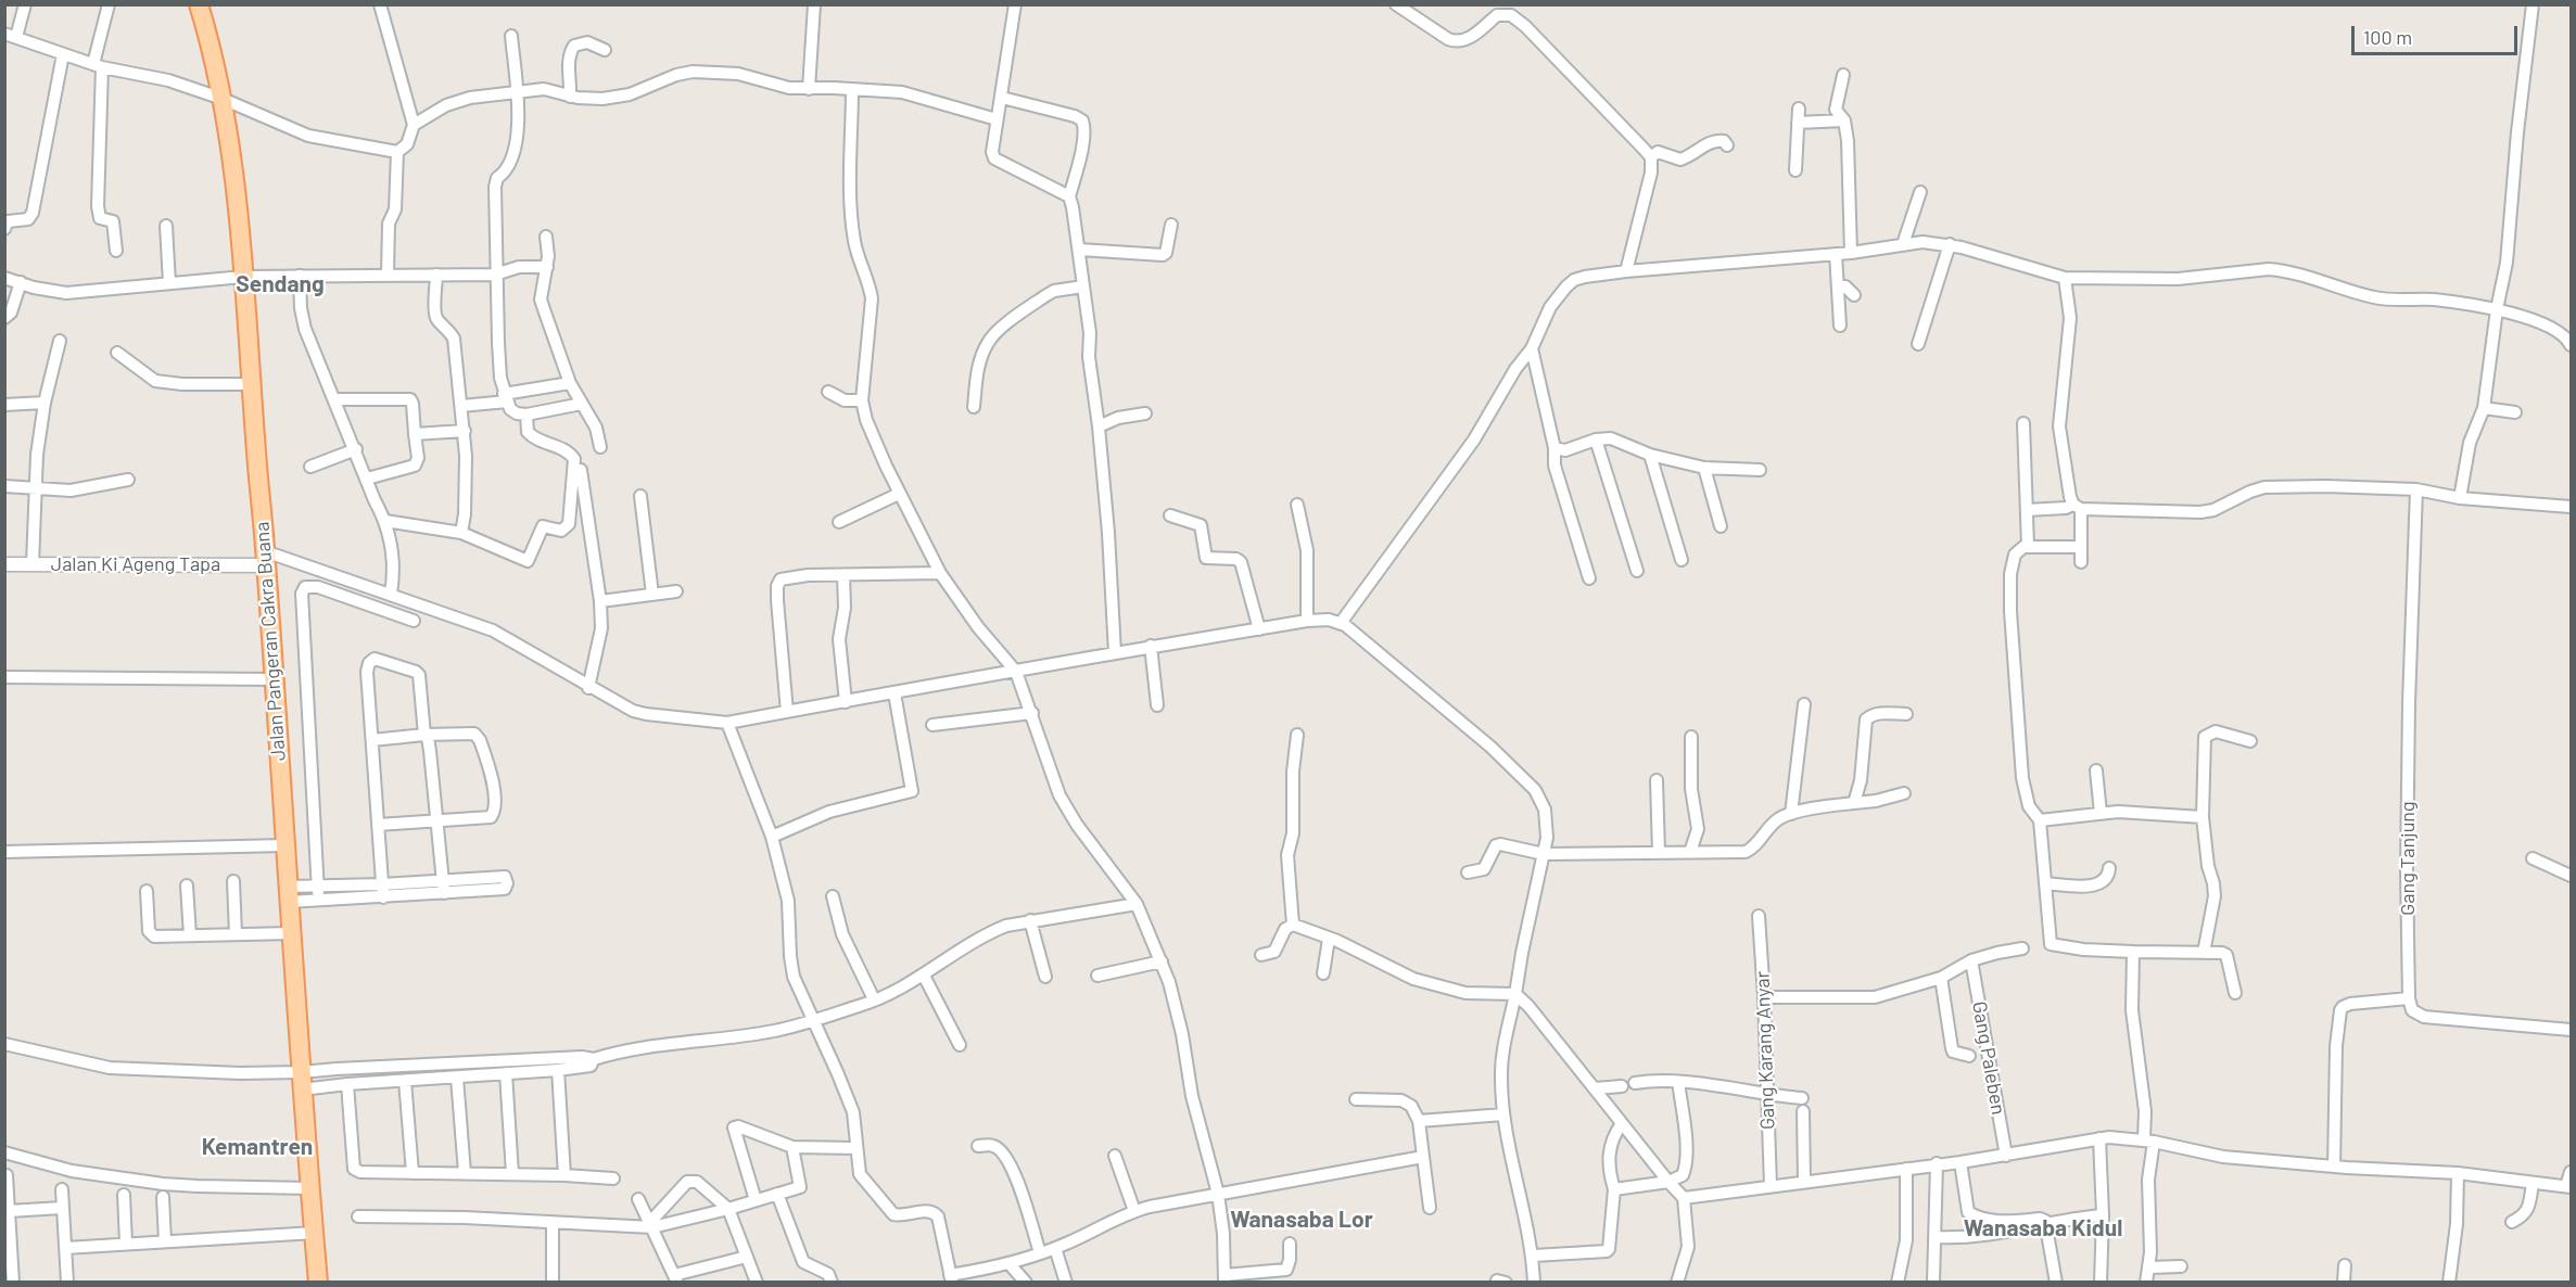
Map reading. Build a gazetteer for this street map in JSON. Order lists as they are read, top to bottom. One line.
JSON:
{"streets":{"main road":["Jalan Pangeran Cakra Buana"],"street":["Jalan Ki Ageng Tapa","Gang Tanjung","Gang Karang Anyar","Gang Paleben"]},"crossings":[["Jalan Ki Ageng Tapa","Jalan Pangeran Cakra Buana"]],"districts":["Sendang","Kemantren","Wanasaba Lor","Wanasaba Kidul"],"scale_bar":"100 m"}
